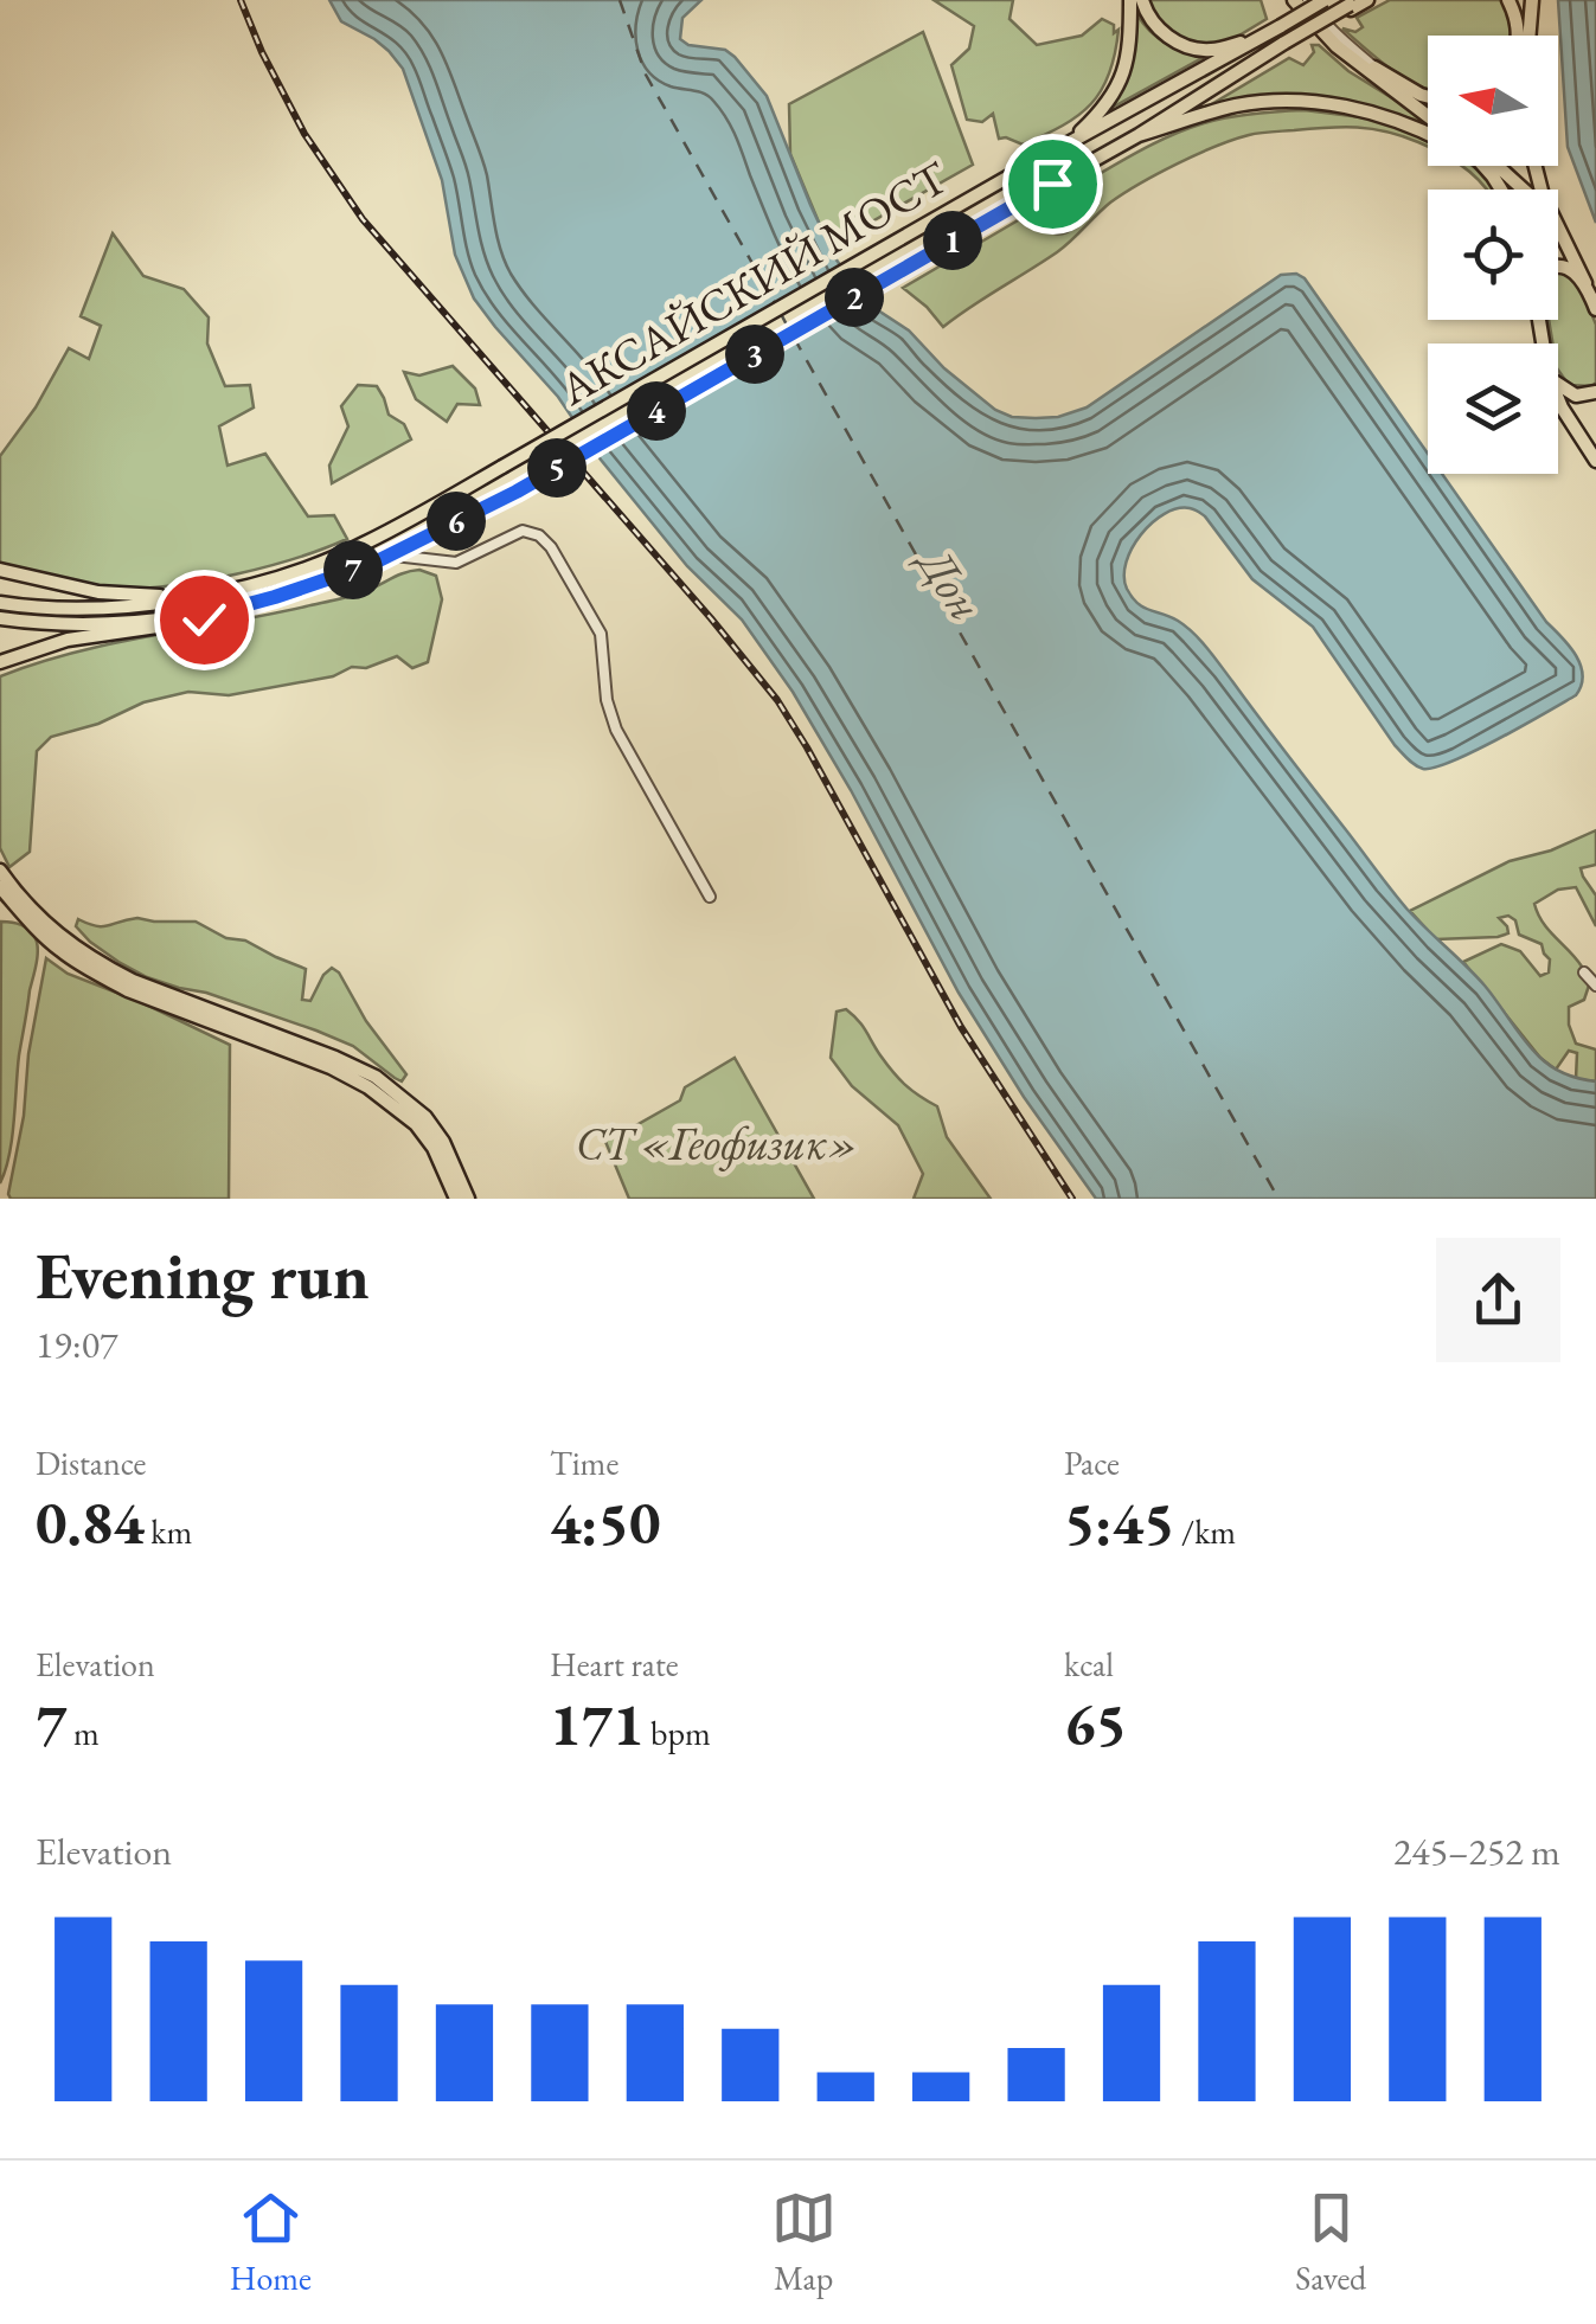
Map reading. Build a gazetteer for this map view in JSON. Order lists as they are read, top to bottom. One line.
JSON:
{"streets":{"main road":["АКСАЙСКИЙ МОСТ"]},"water":["Дон"],"parks":["СТ «Геофизик»"],"north":"left","page":{"pins":["1","2","3","4","5","6","7"],"heading":["Evening run","19:07"],"stats":[["Distance","0.84 km"],["Time","4:50"],["Pace","5:45 /km"],["Elevation","7 m"],["Heart rate","171 bpm"],["kcal","65"]],"chart":["Elevation","245–252 m"],"tabs":["Home","Map","Saved"]}}
